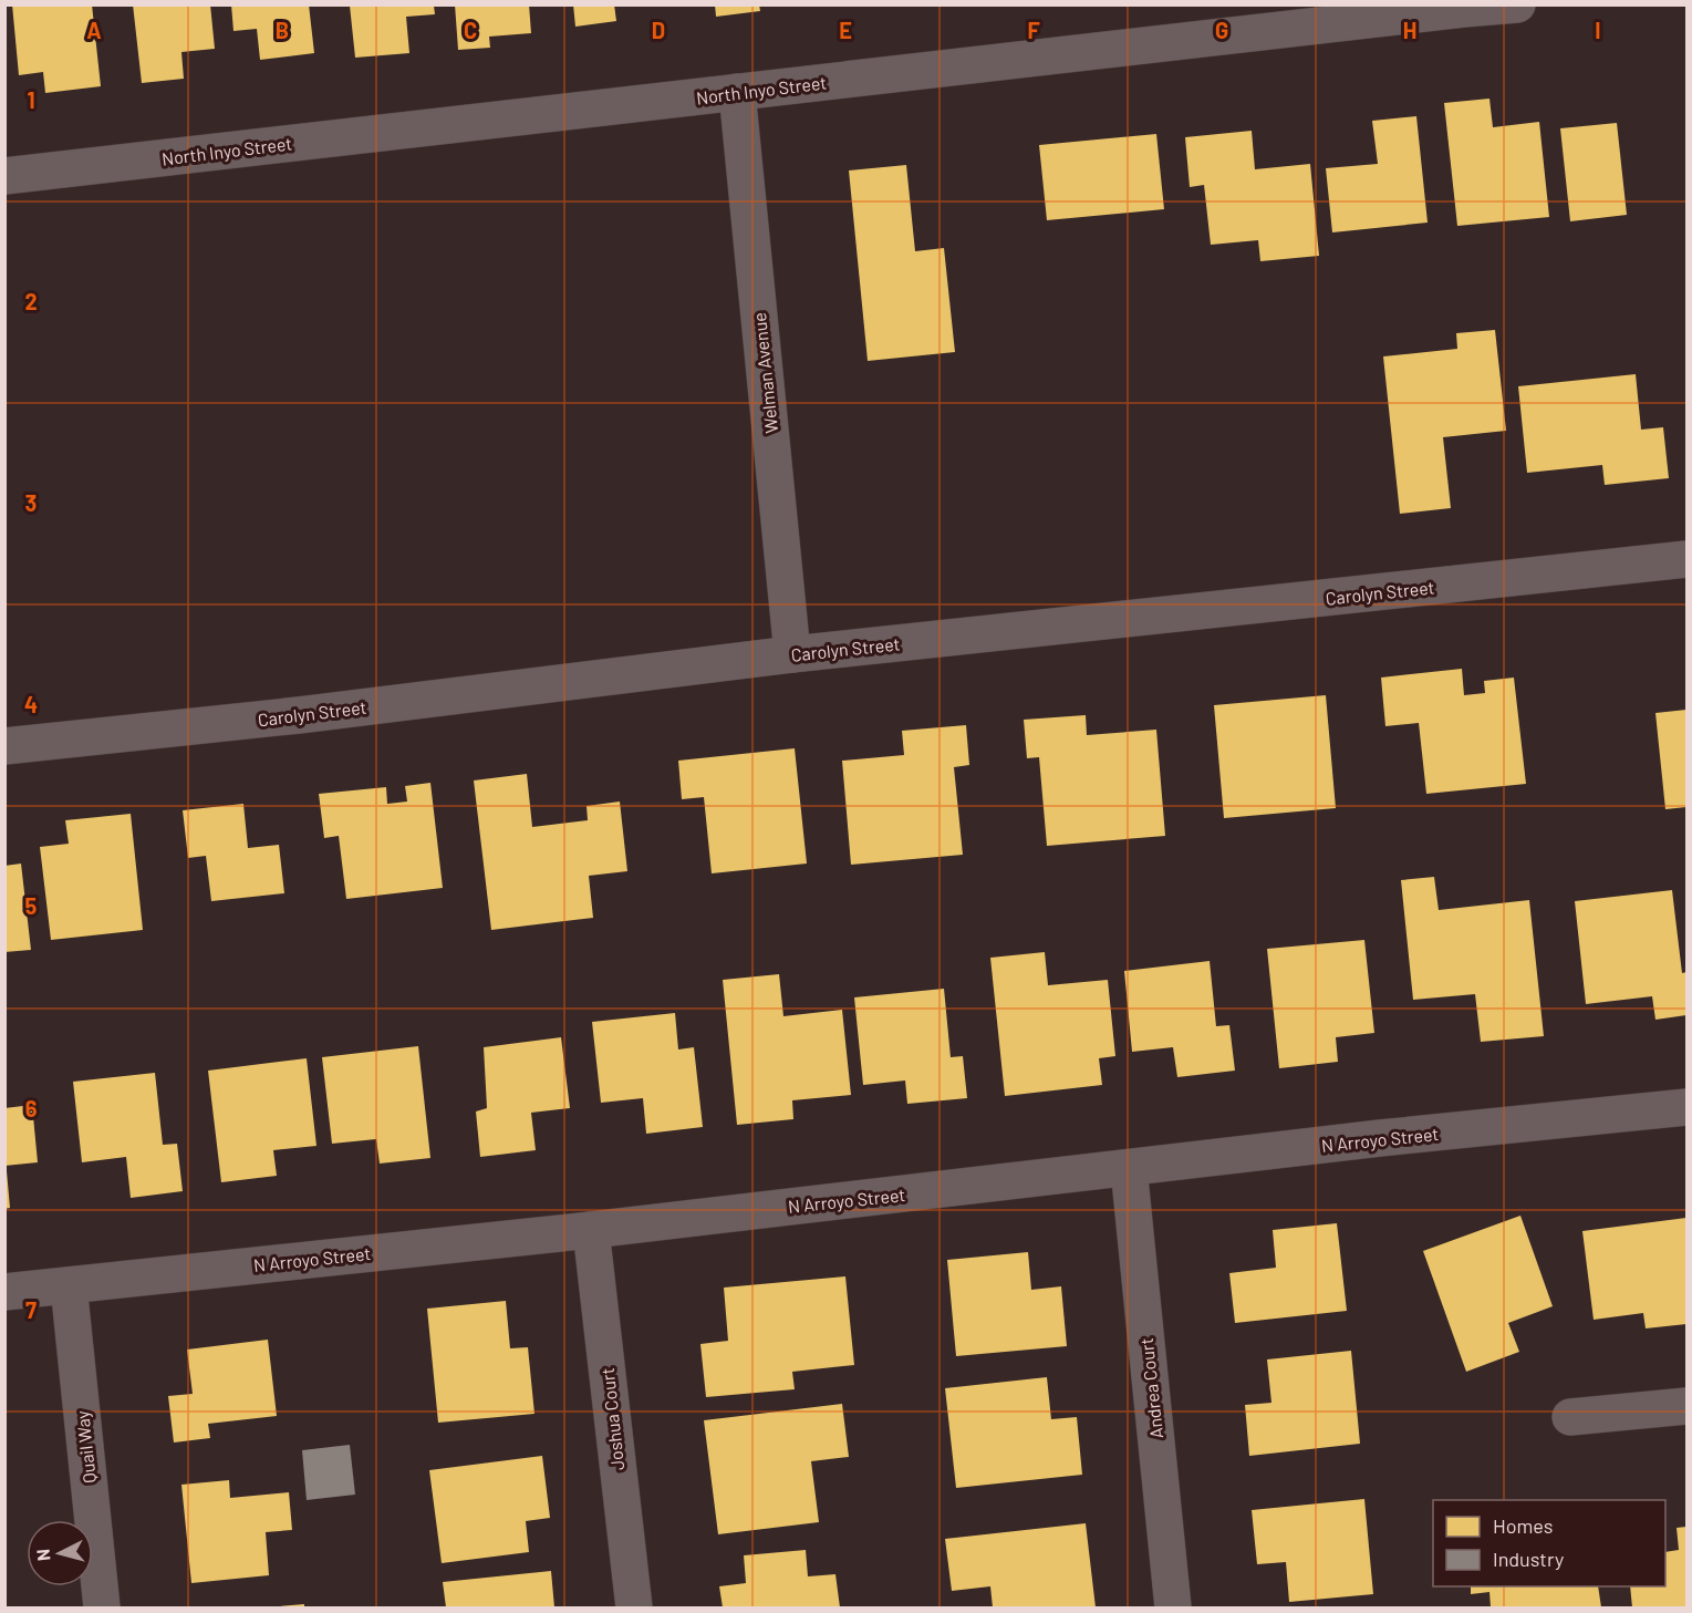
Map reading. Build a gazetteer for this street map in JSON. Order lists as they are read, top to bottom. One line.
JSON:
{"streets":{"street":["North Inyo Street","Welman Avenue","Carolyn Street","N Arroyo Street","Andrea Court","Joshua Court","Quail Way"]},"crossings":[["North Inyo Street","Welman Avenue"],["Welman Avenue","Carolyn Street"],["N Arroyo Street","Andrea Court"],["N Arroyo Street","Joshua Court"],["N Arroyo Street","Quail Way"]],"legend":["Homes","Industry"],"north":"left","grid":{"columns":["A","B","C","D","E","F","G","H","I"],"rows":["1","2","3","4","5","6","7"]}}
